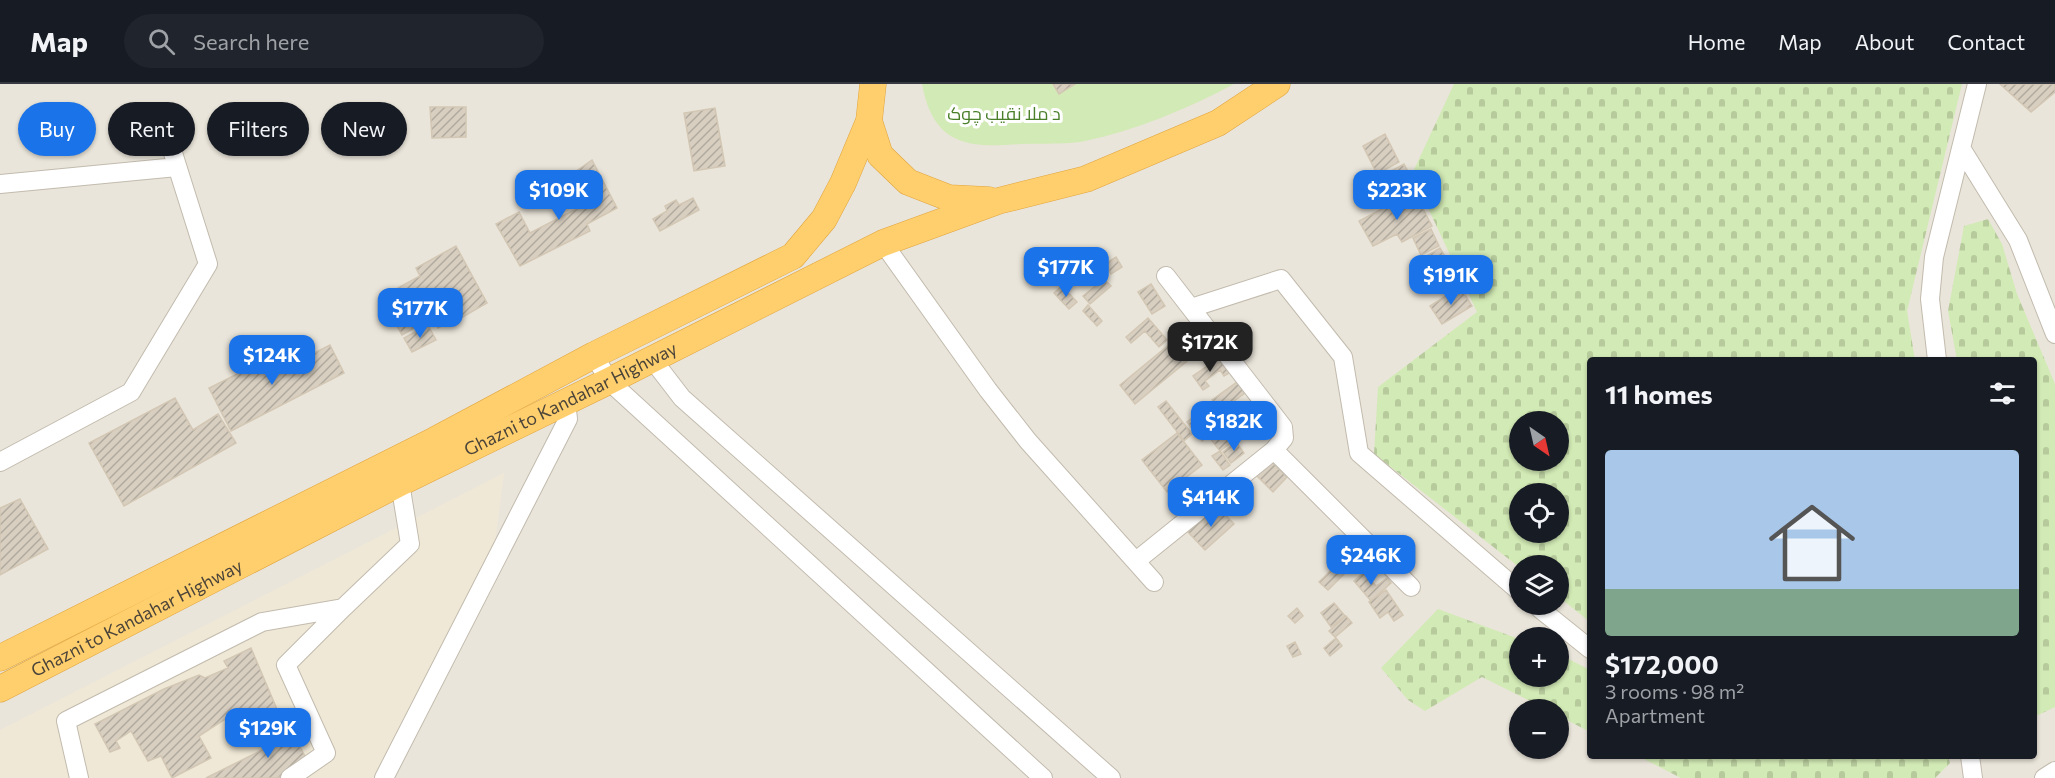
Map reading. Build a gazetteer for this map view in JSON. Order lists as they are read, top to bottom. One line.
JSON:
{"streets":{"highway":["Ghazni to Kandahar Highway"]},"parks":["د ملا نقيب چوک"],"north":"bottom right","page":{"header":"Map","search":"Search here","nav":["Home","Map","About","Contact"],"chip":["Buy","Rent","Filters","New"],"price":["$109K","$223K","$177K","$191K","$177K","$172K","$124K","$182K","$414K","$246K","$129K"],"heading":"11 homes","map_buttons":["+","−"],"list":[{"name":"$172,000","note":"3 rooms · 98 m² · Apartment"}]}}
